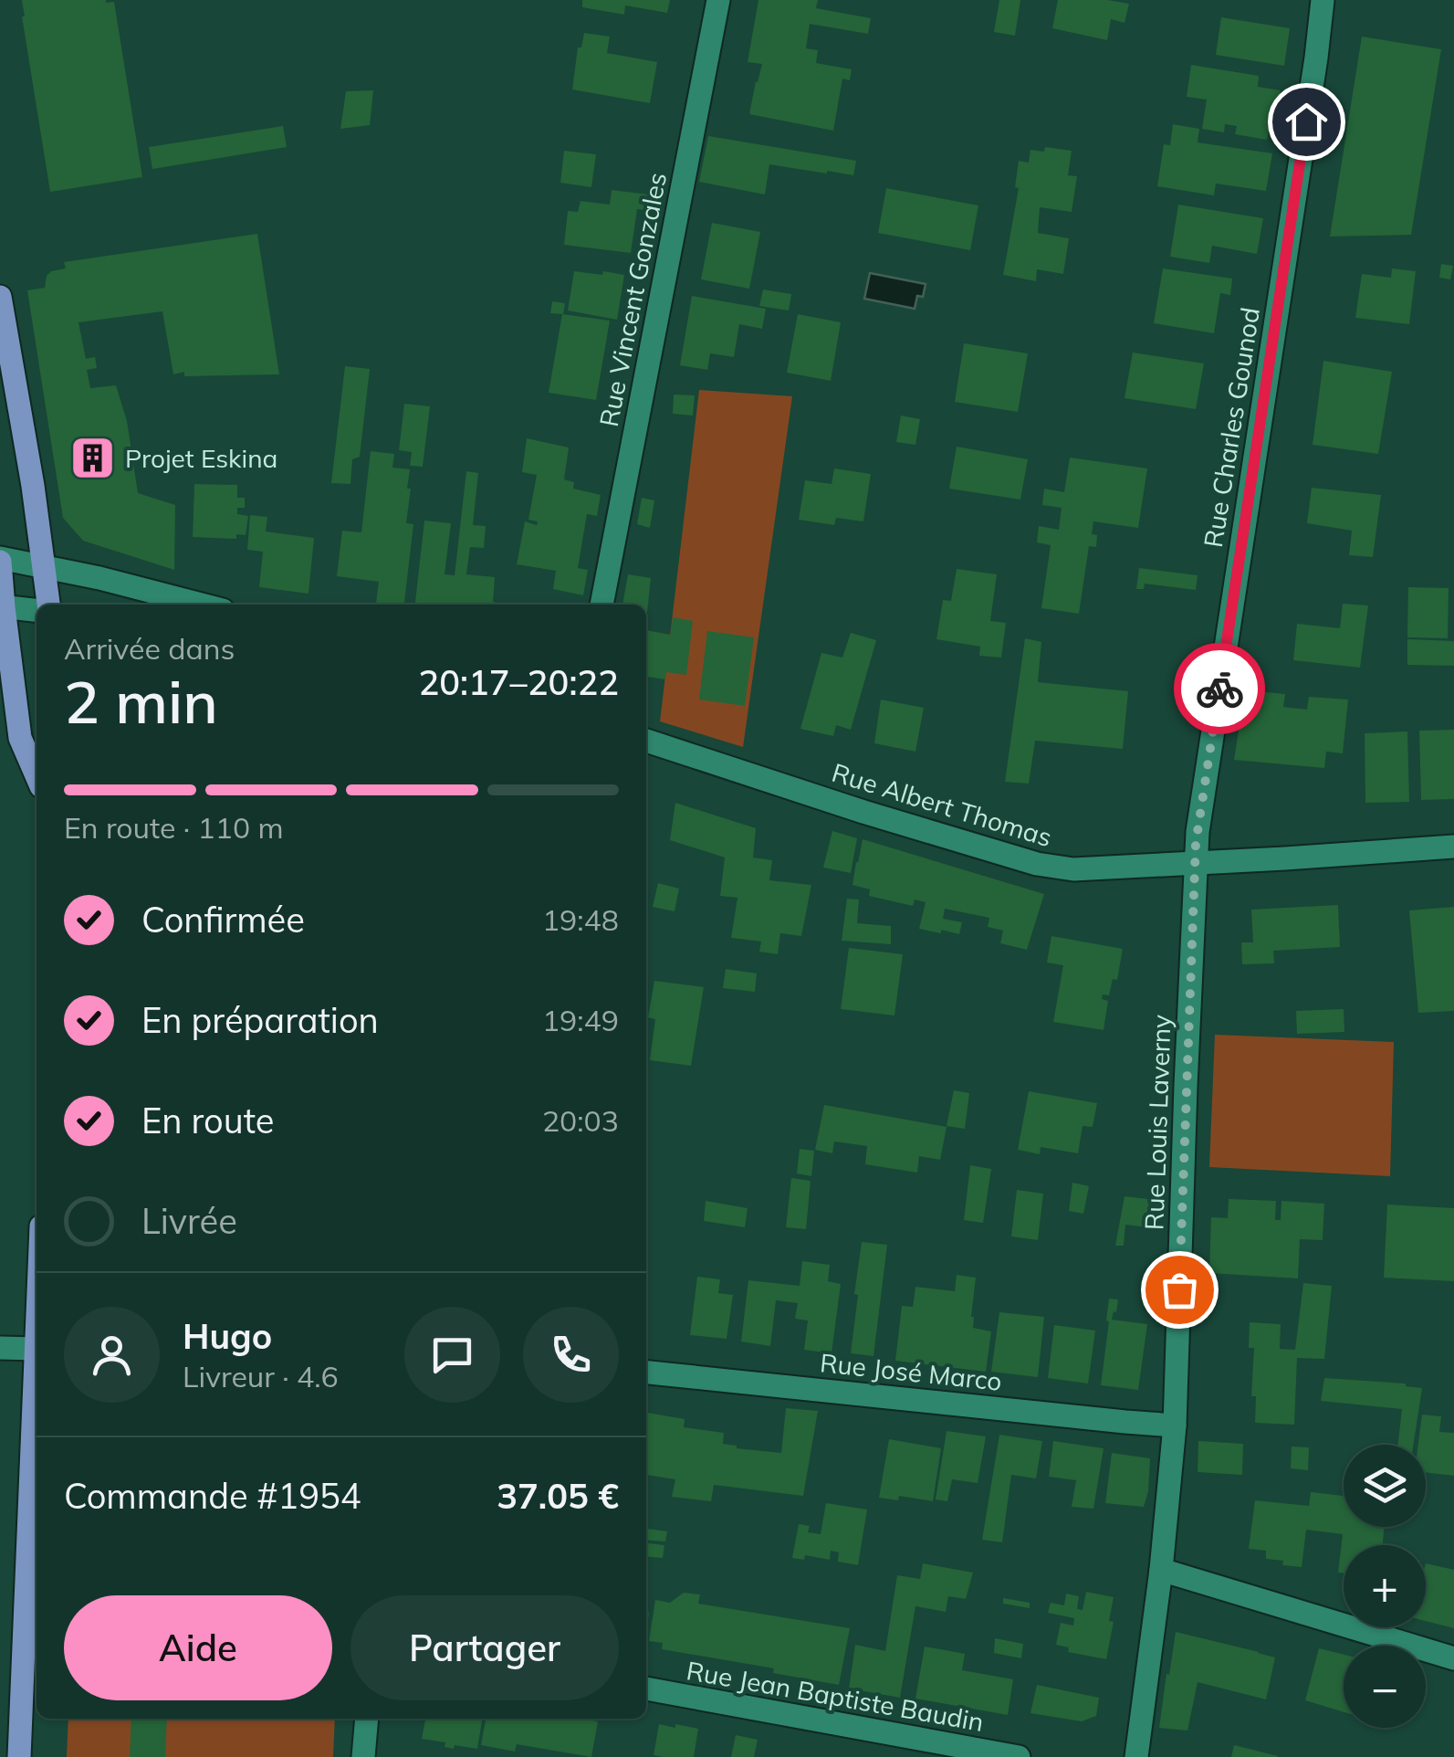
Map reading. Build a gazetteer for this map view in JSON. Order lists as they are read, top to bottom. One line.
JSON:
{"streets":{"street":["Rue Vincent Gonzales","Rue Charles Gounod","Rue Albert Thomas","Rue Louis Laverny","Rue José Marco","Rue Jean Baptiste Baudin"]},"crossings":[["Rue Charles Gounod","Rue Albert Thomas"],["Rue Charles Gounod","Rue Louis Laverny"],["Rue Albert Thomas","Rue Louis Laverny"],["Rue Louis Laverny","Rue José Marco"]],"places":{"building":["Projet Eskina"]},"page":{"heading":["2 min","Arrivée dans","20:17–20:22"],"panel":["Hugo","Livreur · 4.6","Commande #1954","37.05 €"],"bar":"En route · 110 m","list":[["Confirmée","19:48"],["En préparation","19:49"],["En route","20:03"],"Livrée"],"map_buttons":["+","−"],"buttons":["Aide","Partager"]}}
